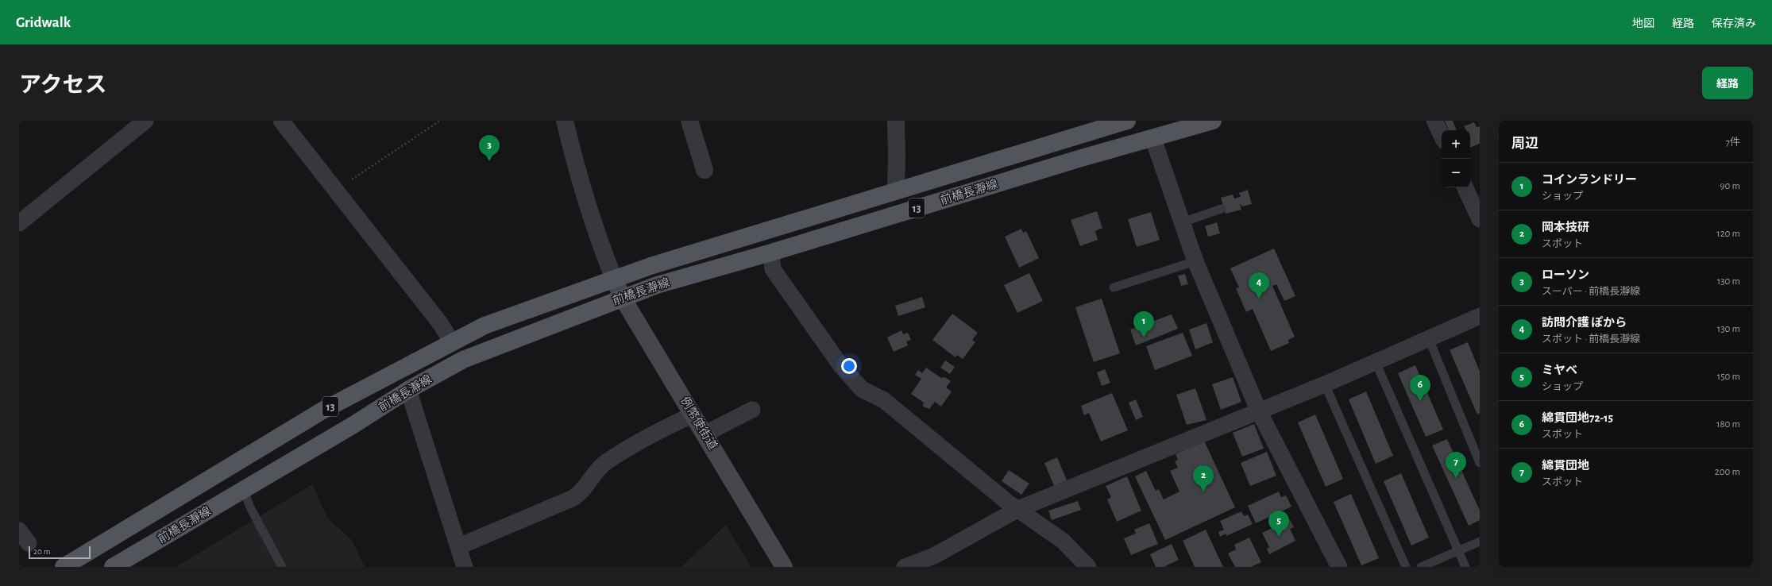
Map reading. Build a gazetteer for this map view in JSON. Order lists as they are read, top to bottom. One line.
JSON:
{"streets":{"main road":["前橋長瀞線","13","例幣使街道"]},"crossings":[["前橋長瀞線","例幣使街道"]],"scale_bar":"20 m","page":{"header":"Gridwalk","nav":["地図","経路","保存済み"],"title":"アクセス","buttons":"経路","heading":["周辺","7件"],"map_buttons":["+","−"],"pins":["3","4","1","6","7","2","5"],"list":[{"mark":"1","name":"コインランドリー","note":"ショップ","value":"90 m"},{"mark":"2","name":"岡本技研","note":"スポット","value":"120 m"},{"mark":"3","name":"ローソン","note":"スーパー · 前橋長瀞線","value":"130 m"},{"mark":"4","name":"訪問介護 ぽから","note":"スポット · 前橋長瀞線","value":"130 m"},{"mark":"5","name":"ミヤベ","note":"ショップ","value":"150 m"},{"mark":"6","name":"綿貫団地72-15","note":"スポット","value":"180 m"},{"mark":"7","name":"綿貫団地","note":"スポット","value":"200 m"}],"scale":"20 m"}}
